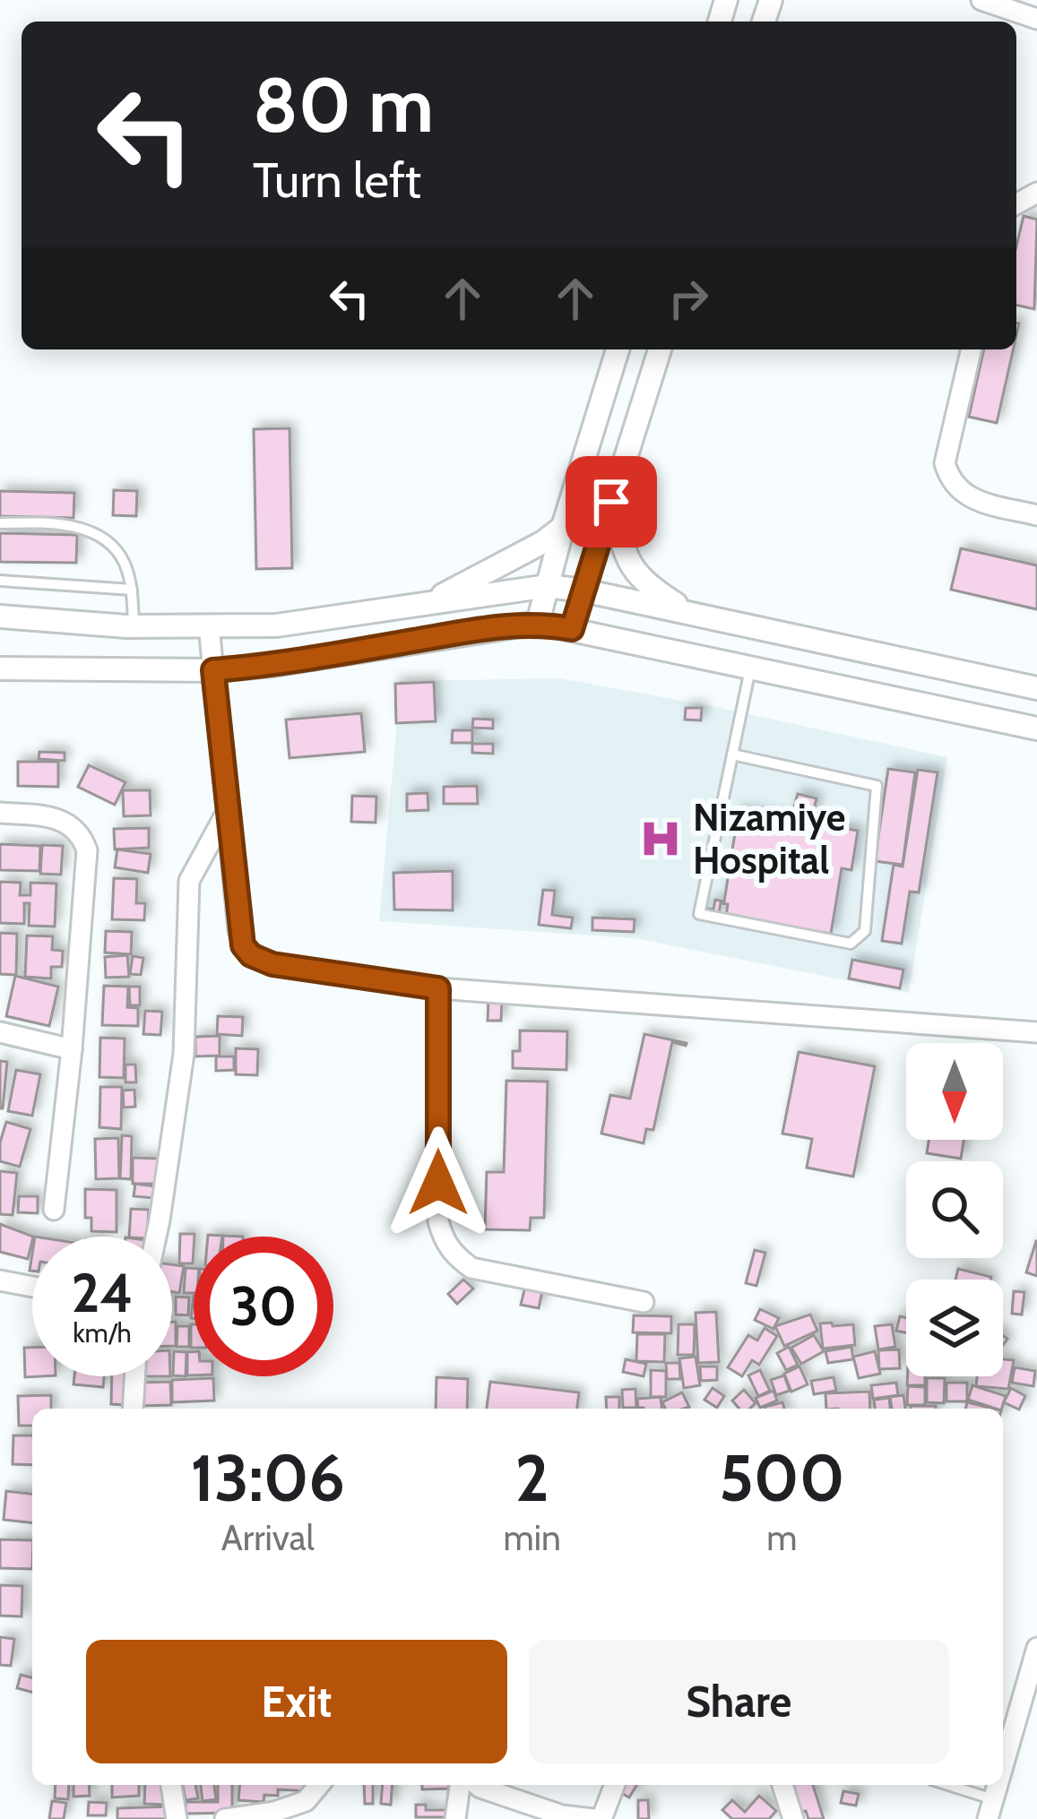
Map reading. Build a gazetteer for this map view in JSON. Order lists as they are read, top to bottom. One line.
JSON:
{"places":{"hospital":["Nizamiye Hospital"]},"north":"bottom","page":{"turn":["80 m","Turn left"],"speed":"24 km/h","limit":"30","eta":["13:06","Arrival","2","min","500","m"],"buttons":["Exit","Share"]}}
